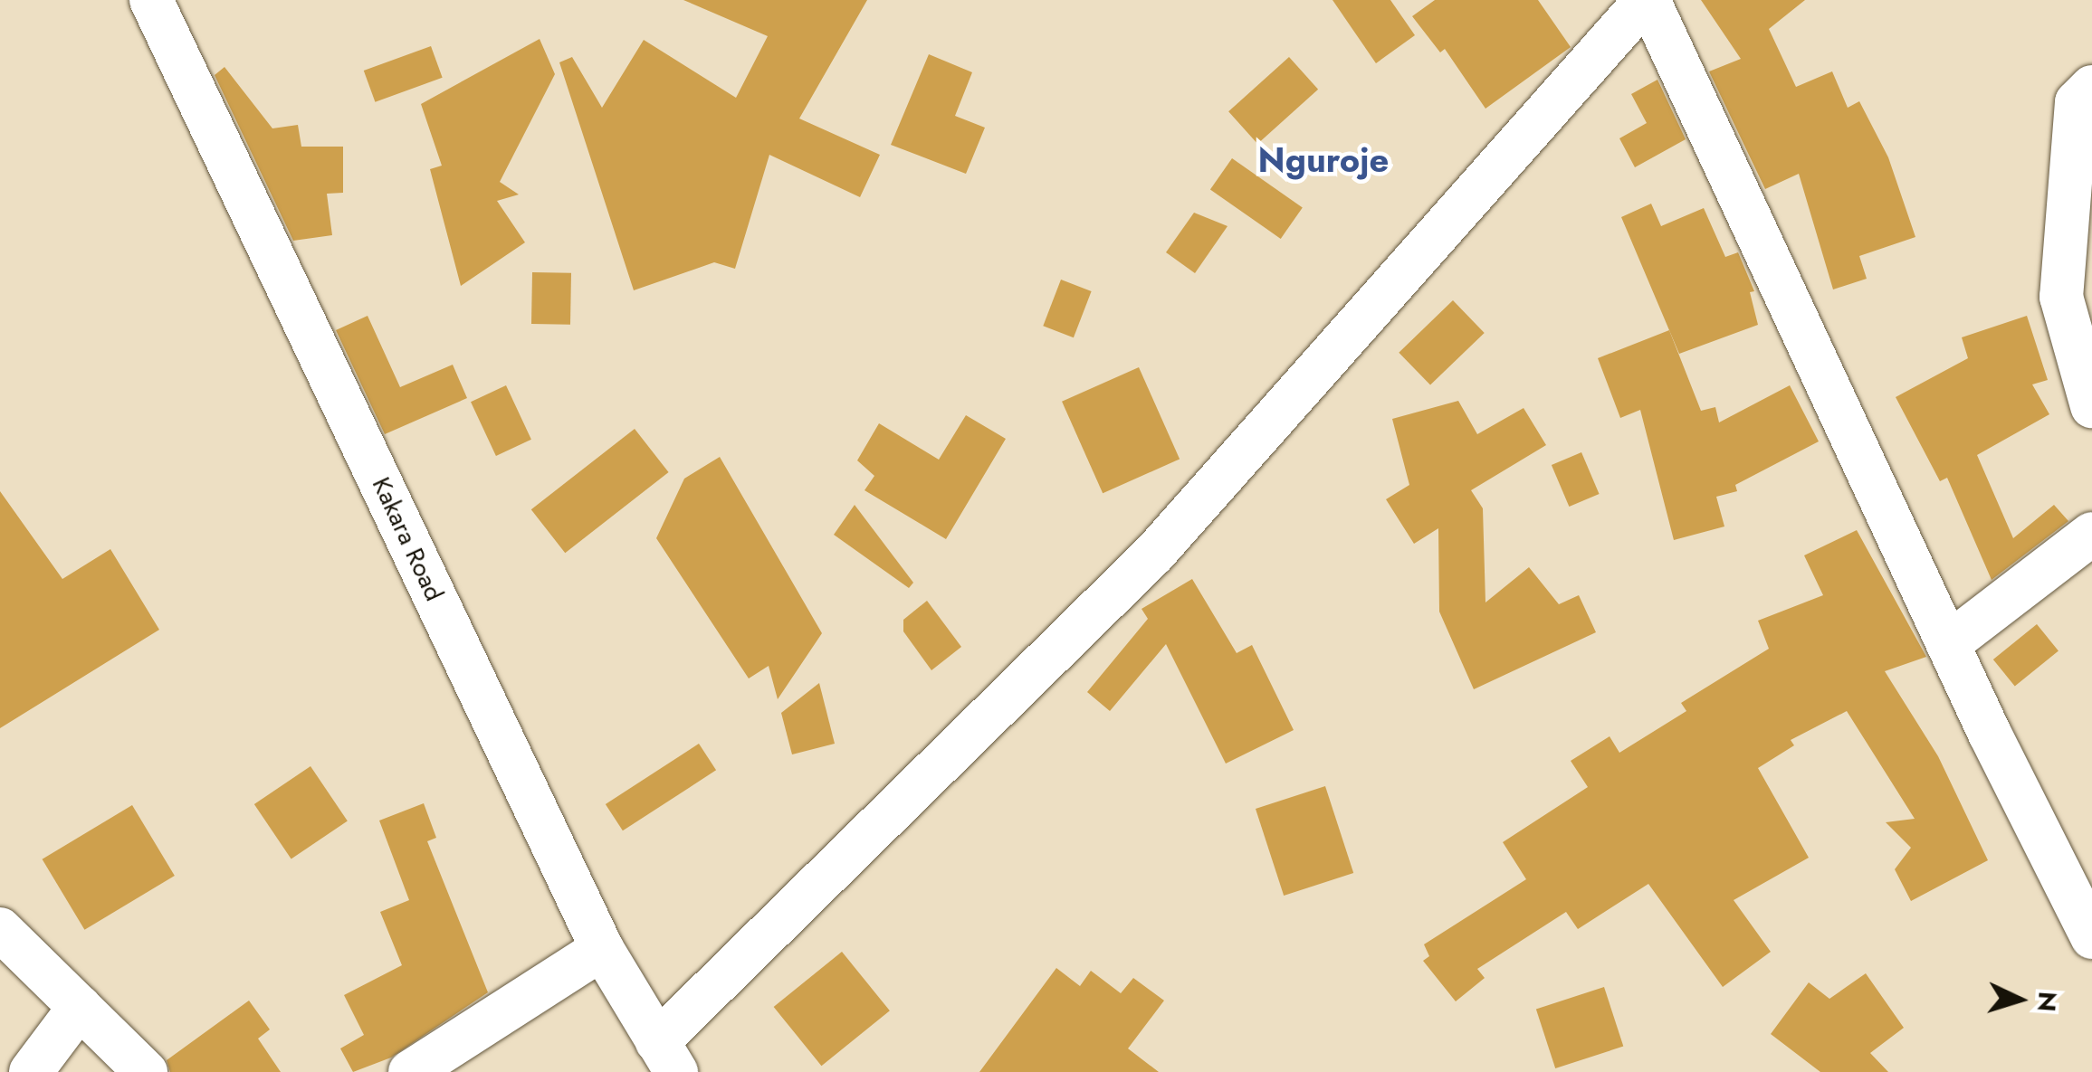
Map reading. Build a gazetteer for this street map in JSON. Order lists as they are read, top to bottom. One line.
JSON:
{"streets":{"street":["Kakara Road"]},"districts":["Nguroje"],"north":"right"}
